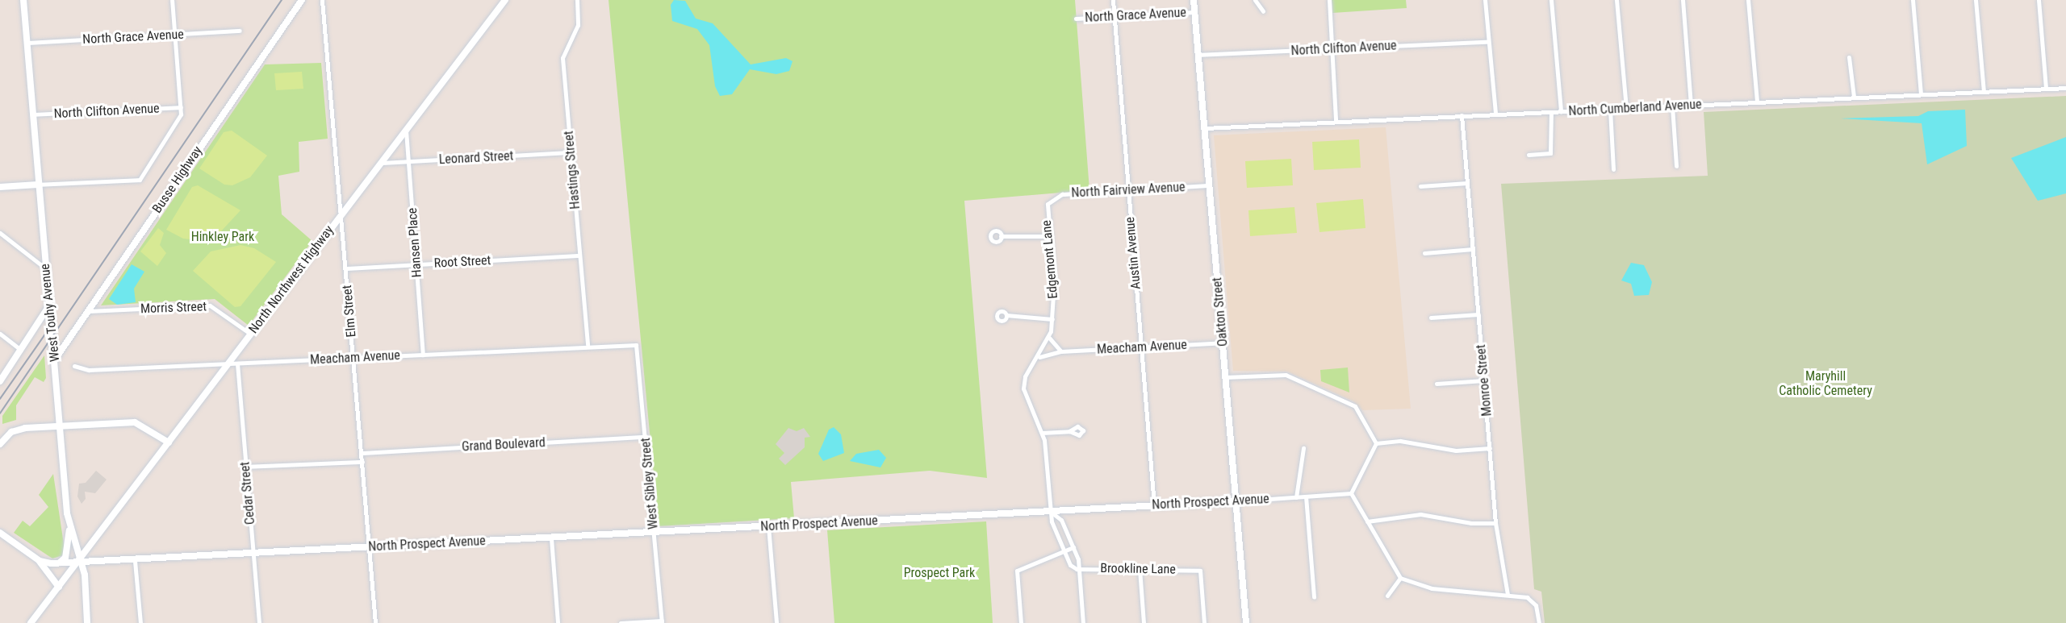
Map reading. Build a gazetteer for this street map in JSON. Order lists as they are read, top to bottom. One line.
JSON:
{"streets":{"main road":["Busse Highway","North Northwest Highway","Oakton Street","West Touhy Avenue","North Prospect Avenue"],"street":["North Grace Avenue","North Clifton Avenue","North Cumberland Avenue","Leonard Street","Hastings Street","North Fairview Avenue","Hansen Place","Austin Avenue","Edgemont Lane","Root Street","Morris Street","Elm Street","Meacham Avenue","Monroe Street","Grand Boulevard","West Sibley Street","Cedar Street","Brookline Lane"]},"crossings":[["North Grace Avenue","Austin Avenue"],["North Grace Avenue","Oakton Street"],["North Grace Avenue","West Touhy Avenue"],["North Clifton Avenue","Oakton Street"],["North Clifton Avenue","West Touhy Avenue"],["North Cumberland Avenue","Oakton Street"],["North Cumberland Avenue","Monroe Street"],["Leonard Street","Hastings Street"],["Leonard Street","Hansen Place"],["Leonard Street","North Northwest Highway"],["Hastings Street","Root Street"],["Hastings Street","Meacham Avenue"],["Busse Highway","Morris Street"],["Busse Highway","West Touhy Avenue"],["North Fairview Avenue","Austin Avenue"],["North Fairview Avenue","Edgemont Lane"],["North Fairview Avenue","Oakton Street"],["Hansen Place","Root Street"],["Hansen Place","North Northwest Highway"],["Hansen Place","Meacham Avenue"],["Austin Avenue","Meacham Avenue"],["Austin Avenue","North Prospect Avenue"],["Edgemont Lane","Meacham Avenue"],["Edgemont Lane","North Prospect Avenue"],["Edgemont Lane","Brookline Lane"],["Root Street","Elm Street"],["North Northwest Highway","Morris Street"],["North Northwest Highway","Elm Street"],["North Northwest Highway","West Touhy Avenue"],["North Northwest Highway","Meacham Avenue"],["North Northwest Highway","North Prospect Avenue"],["Elm Street","Meacham Avenue"],["Elm Street","Grand Boulevard"],["Elm Street","North Prospect Avenue"],["Oakton Street","Meacham Avenue"],["Oakton Street","North Prospect Avenue"],["West Touhy Avenue","North Prospect Avenue"],["Meacham Avenue","West Sibley Street"],["Meacham Avenue","Cedar Street"],["Grand Boulevard","West Sibley Street"],["West Sibley Street","North Prospect Avenue"],["Cedar Street","North Prospect Avenue"]],"parks":["Hinkley Park","Maryhill Catholic Cemetery","Prospect Park"]}
